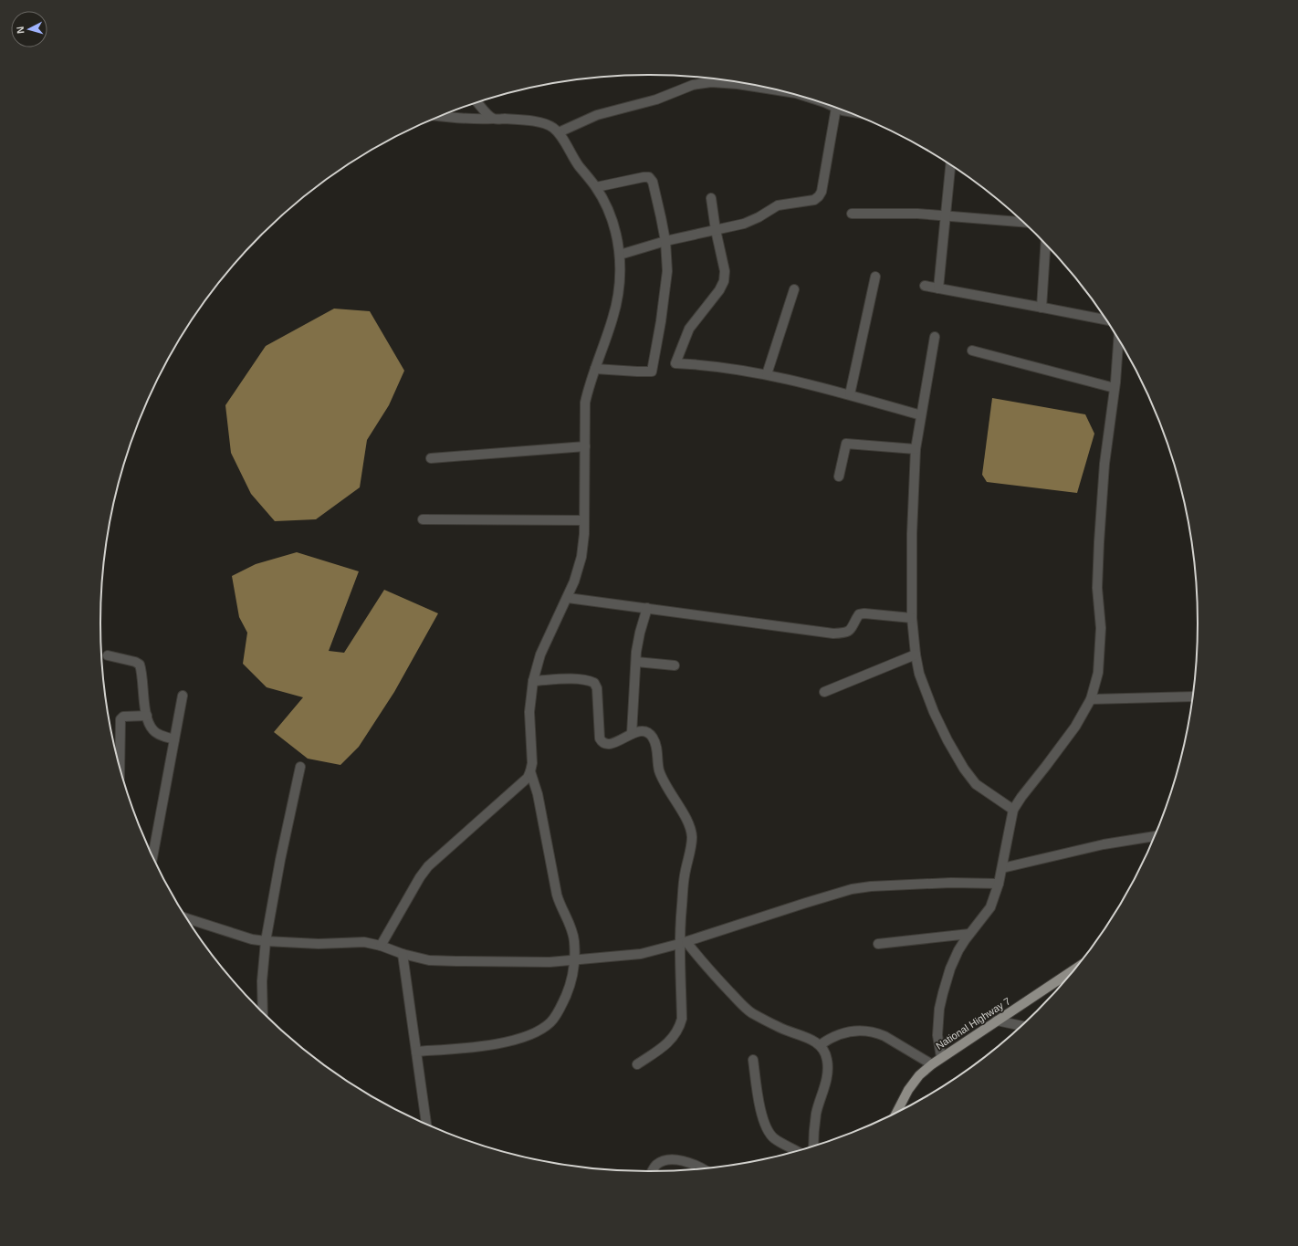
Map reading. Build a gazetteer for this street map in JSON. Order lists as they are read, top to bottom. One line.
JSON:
{"streets":{"main road":["National Highway 7"]},"north":"left"}
